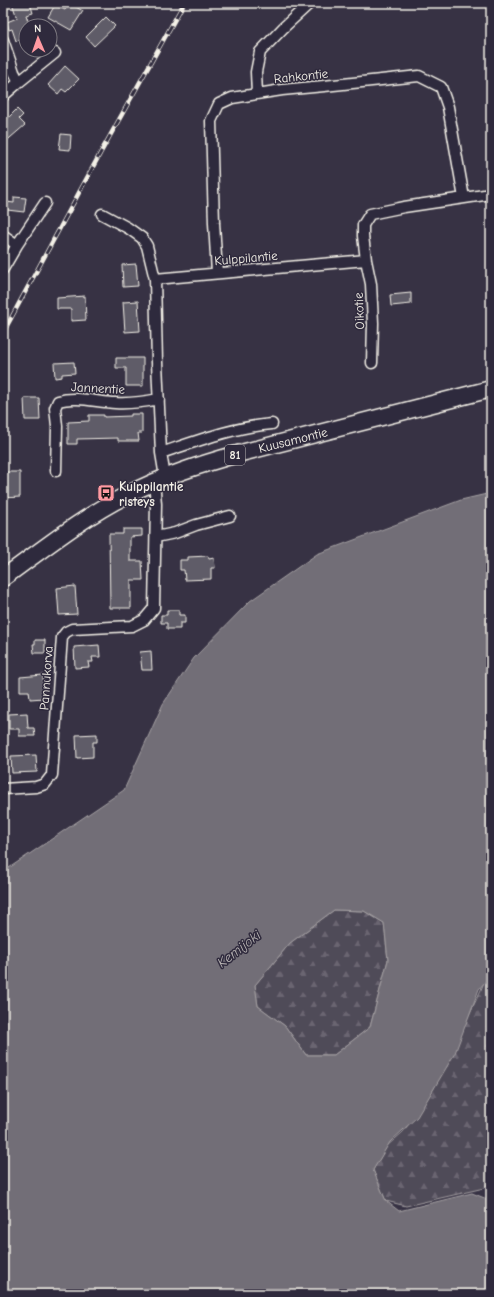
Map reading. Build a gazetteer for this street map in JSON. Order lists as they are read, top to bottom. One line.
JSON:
{"streets":{"main road":["Kuusamontie","81"],"street":["Rahkontie","Kulppilantie","Oikotie","Jannentie","Pannukorva"]},"crossings":[["Rahkontie","Kulppilantie"],["Kulppilantie","Oikotie"],["Kuusamontie","Pannukorva"]],"water":["Kemijoki"],"places":{"bus stop":["Kulppilantie risteys"]},"north":"top"}
